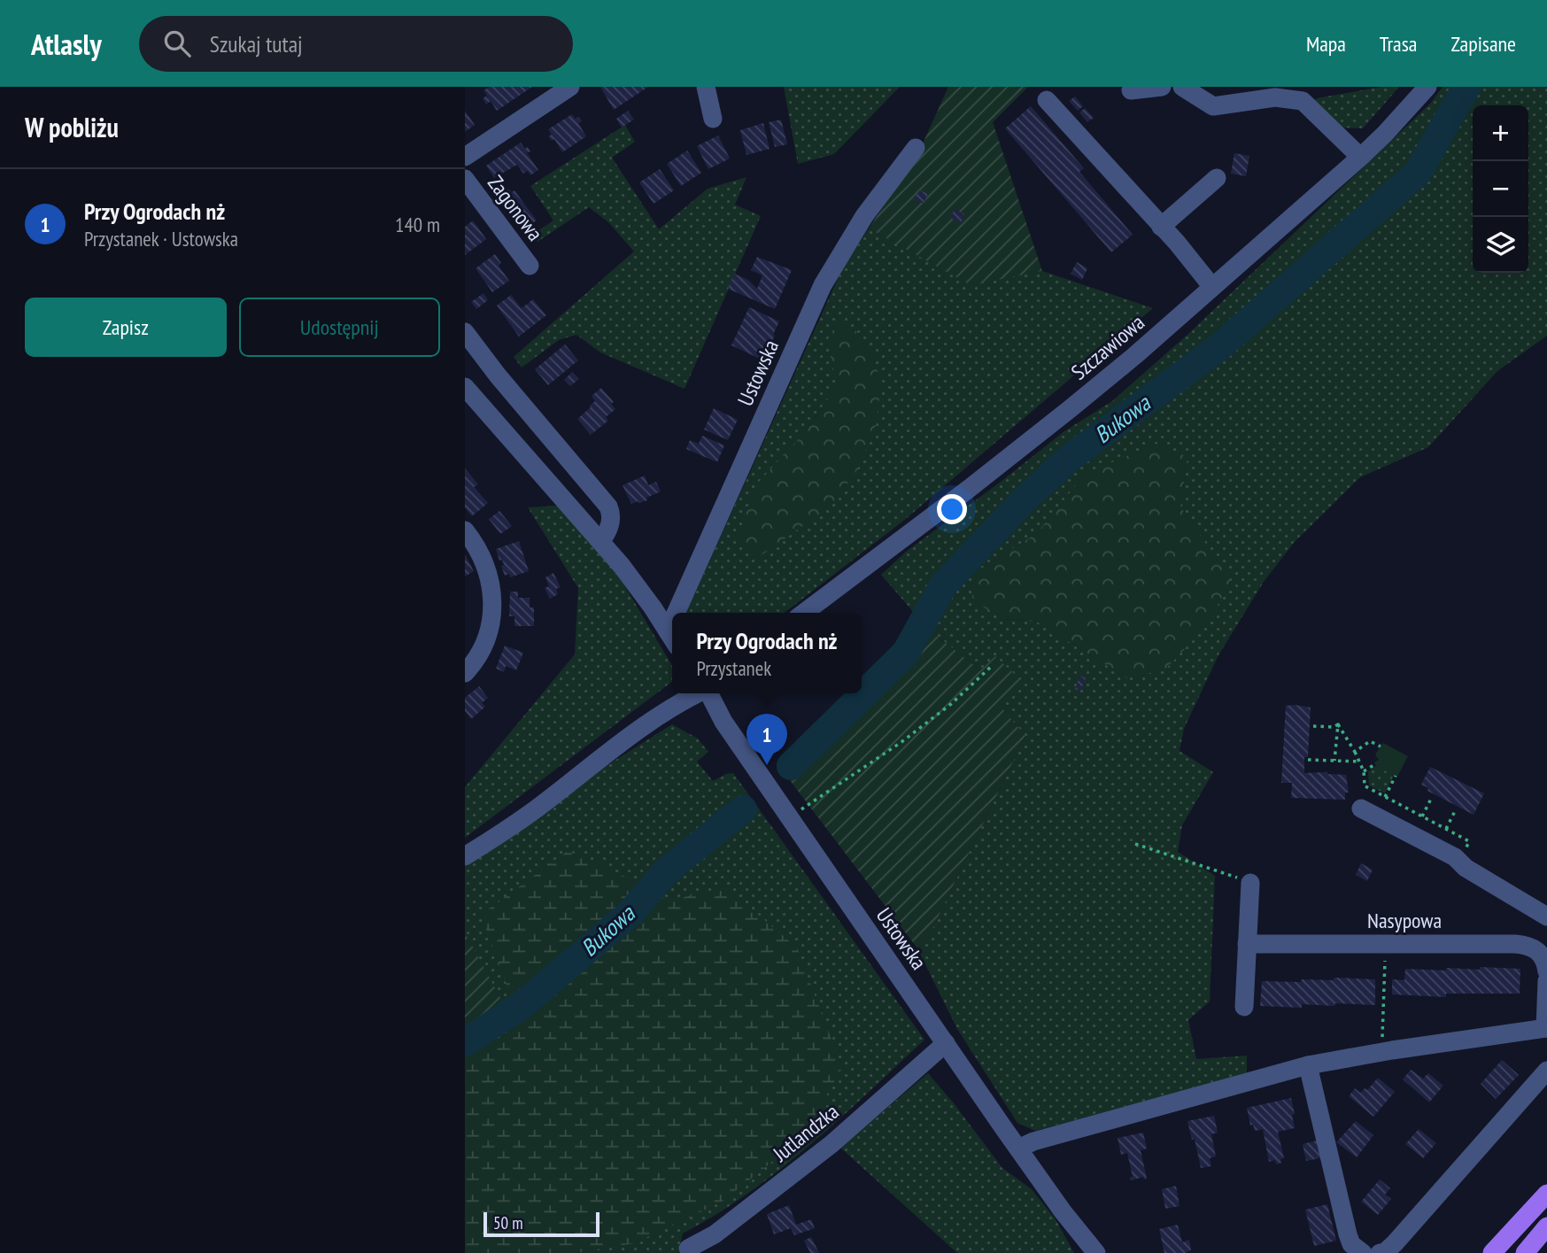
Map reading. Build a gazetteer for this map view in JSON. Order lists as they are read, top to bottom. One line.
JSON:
{"streets":{"street":["Zagonowa","Szczawiowa","Ustowska","Nasypowa","Jutlandzka"]},"crossings":[["Ustowska","Jutlandzka"]],"water":["Bukowa"],"scale_bar":"50 m","page":{"header":"Atlasly","search":"Szukaj tutaj","nav":["Mapa","Trasa","Zapisane"],"heading":"W pobliżu","map_buttons":["+","−"],"list":[{"mark":"1","name":"Przy Ogrodach nż","note":"Przystanek · Ustowska","value":"140 m"}],"buttons":["Zapisz","Udostępnij"],"popup":["Przy Ogrodach nż","Przystanek"],"pins":"1","scale":"50 m"}}
